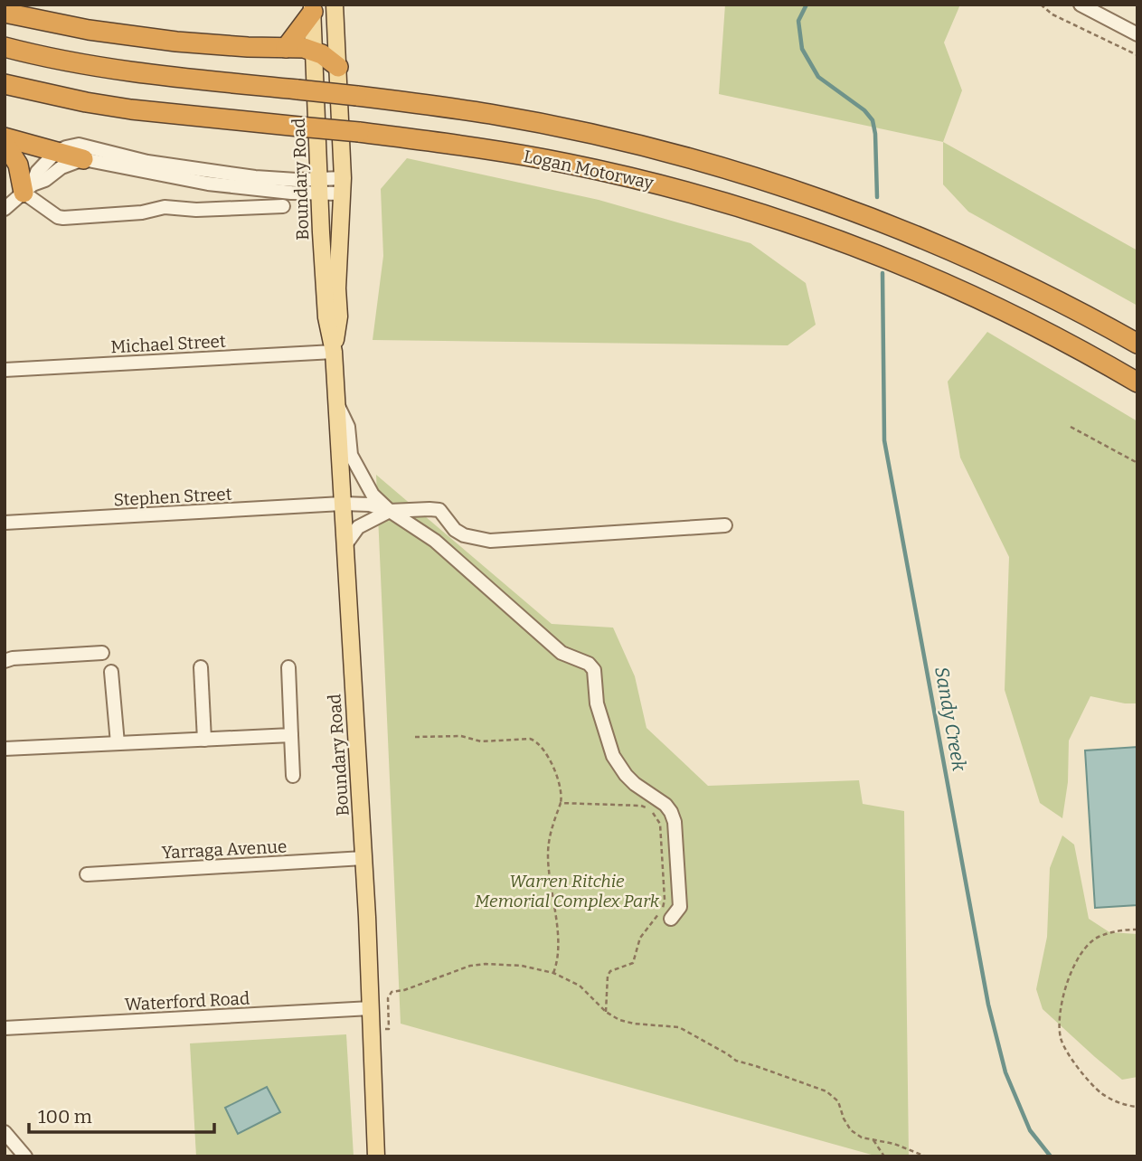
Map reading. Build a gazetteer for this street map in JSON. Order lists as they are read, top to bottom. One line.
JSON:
{"streets":{"highway":["Logan Motorway"],"main road":["Boundary Road"],"street":["Michael Street","Stephen Street","Yarraga Avenue","Waterford Road"]},"crossings":[["Boundary Road","Michael Street"],["Boundary Road","Stephen Street"],["Boundary Road","Yarraga Avenue"],["Boundary Road","Waterford Road"]],"water":["Sandy Creek"],"parks":["Warren Ritchie Memorial Complex Park"],"scale_bar":"100 m"}
